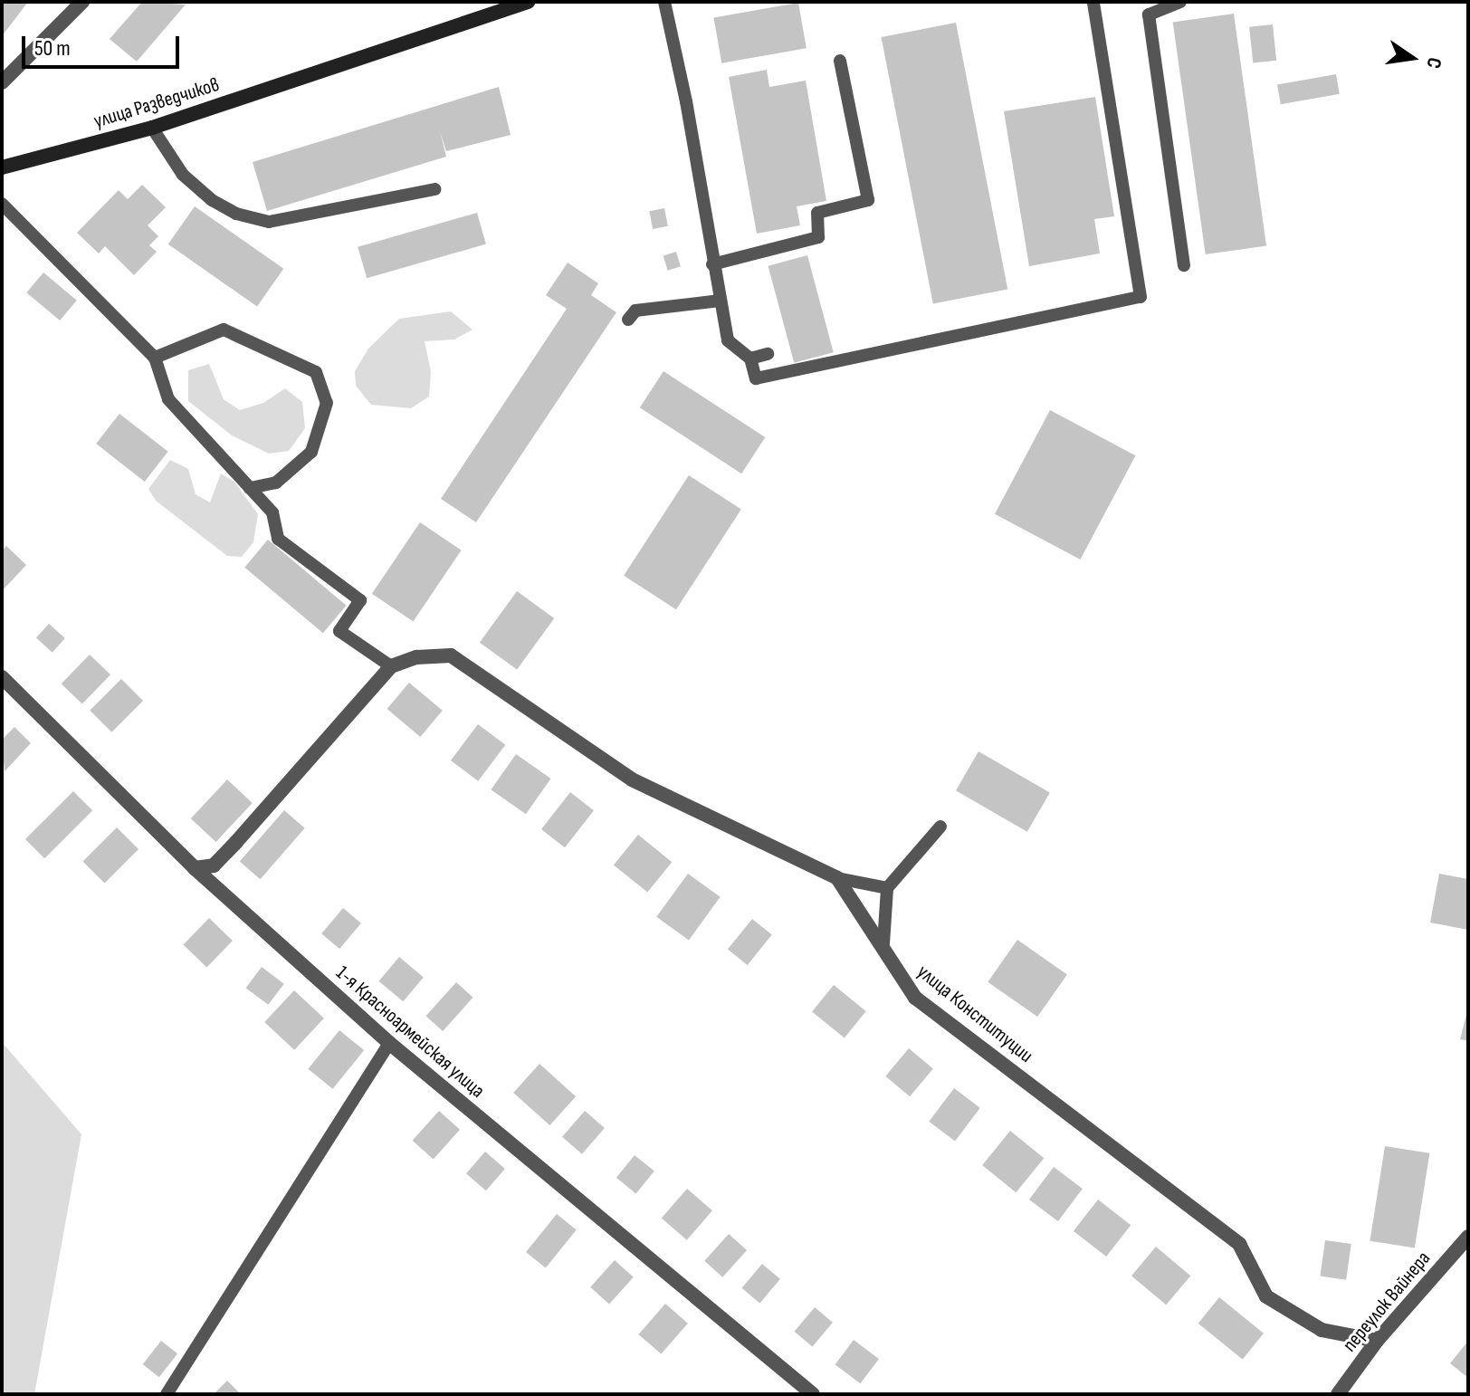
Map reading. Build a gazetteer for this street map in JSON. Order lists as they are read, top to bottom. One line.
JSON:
{"streets":{"main road":["улица Разведчиков"],"street":["улица Конституции","1-я Красноармейская улица","переулок Вайнера"]},"crossings":[["улица Конституции","переулок Вайнера"]],"scale_bar":"50 m","north":"right"}
